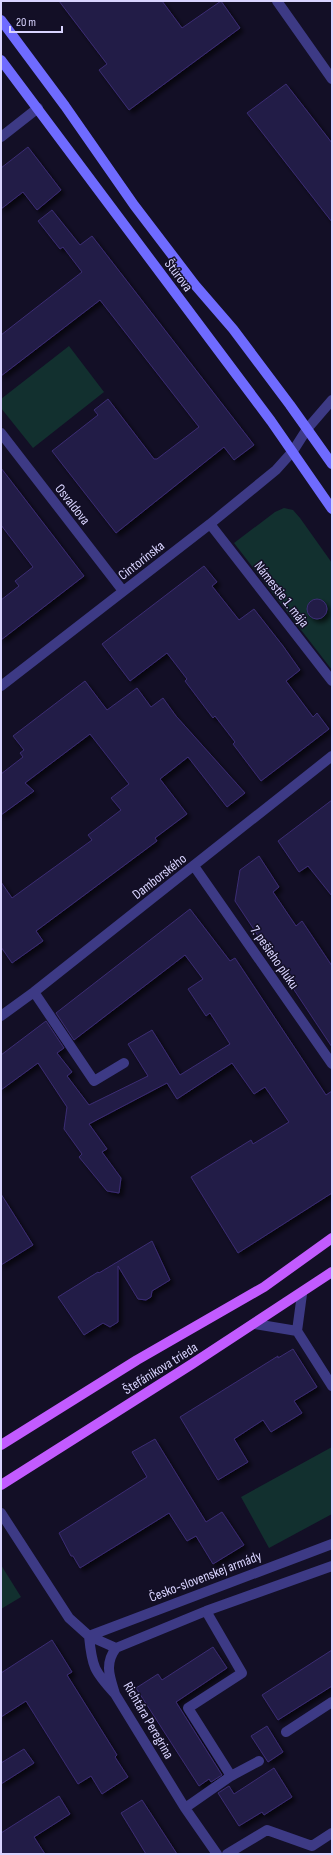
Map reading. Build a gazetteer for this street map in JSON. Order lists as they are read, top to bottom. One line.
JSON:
{"streets":{"main road":["Štúrova","Štefánikova trieda"],"street":["Osvaldova","Cintorínska","Námestie 1. mája","Damborského","7. pešieho pluku","Česko-slovenskej armády","Richtára Peregrina"]},"crossings":[["Štúrova","Cintorínska"],["Osvaldova","Cintorínska"],["Cintorínska","Námestie 1. mája"],["Damborského","7. pešieho pluku"]],"scale_bar":"20 m"}
